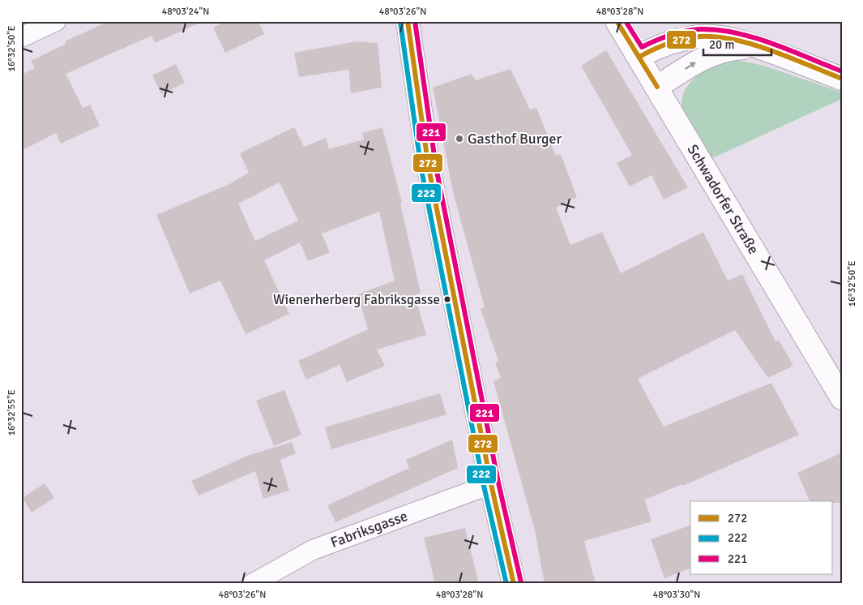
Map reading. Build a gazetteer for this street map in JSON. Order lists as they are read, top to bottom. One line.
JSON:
{"streets":{"main road":["Schwadorfer Straße"],"street":["Fabriksgasse"]},"places":["Gasthof Burger","Wienerherberg Fabriksgasse"],"lines":["transit line 272","transit line 221","transit line 222"],"legend":["272","222","221"],"scale_bar":"20 m","coordinates":["48°03'24\"N","48°03'26\"N","48°03'28\"N","16°32'50\"E","16°32'55\"E","48°03'30\"N"]}
